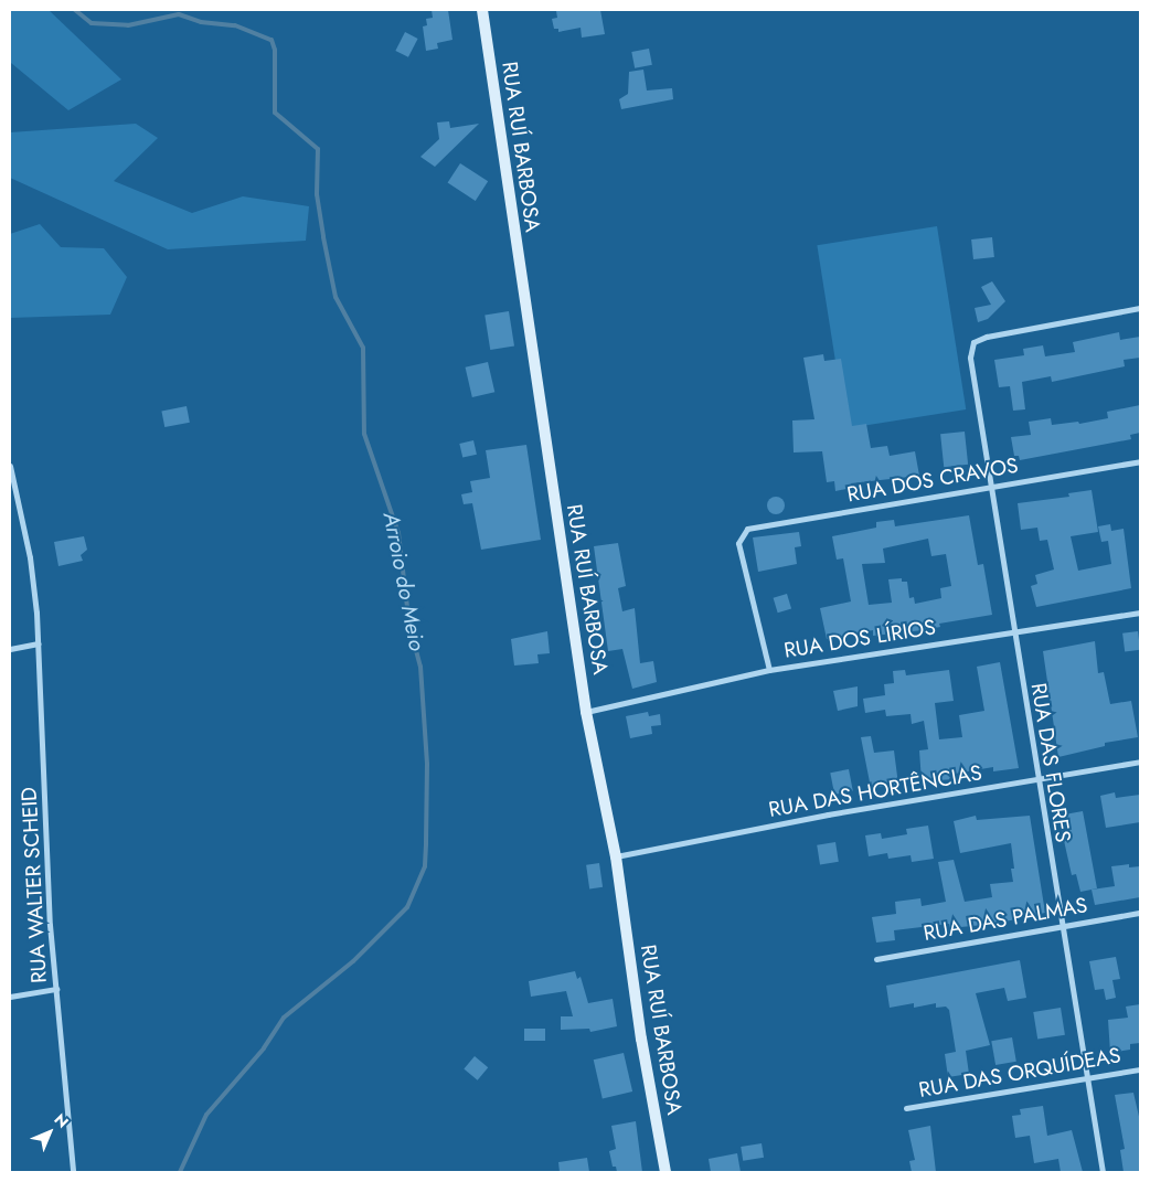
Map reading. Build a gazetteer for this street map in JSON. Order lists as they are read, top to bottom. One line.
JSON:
{"streets":{"main road":["RUA RUÍ BARBOSA"],"street":["RUA DOS CRAVOS","RUA DOS LÍRIOS","RUA DAS FLORES","RUA DAS HORTÊNCIAS","RUA WALTER SCHEID","RUA DAS PALMAS","RUA DAS ORQUÍDEAS"]},"crossings":[["RUA RUÍ BARBOSA","RUA DOS LÍRIOS"],["RUA RUÍ BARBOSA","RUA DAS HORTÊNCIAS"],["RUA DOS CRAVOS","RUA DOS LÍRIOS"],["RUA DOS CRAVOS","RUA DAS FLORES"],["RUA DOS LÍRIOS","RUA DAS FLORES"],["RUA DAS FLORES","RUA DAS HORTÊNCIAS"],["RUA DAS FLORES","RUA DAS PALMAS"],["RUA DAS FLORES","RUA DAS ORQUÍDEAS"]],"water":["Arroio do Meio"],"north":"top right"}
